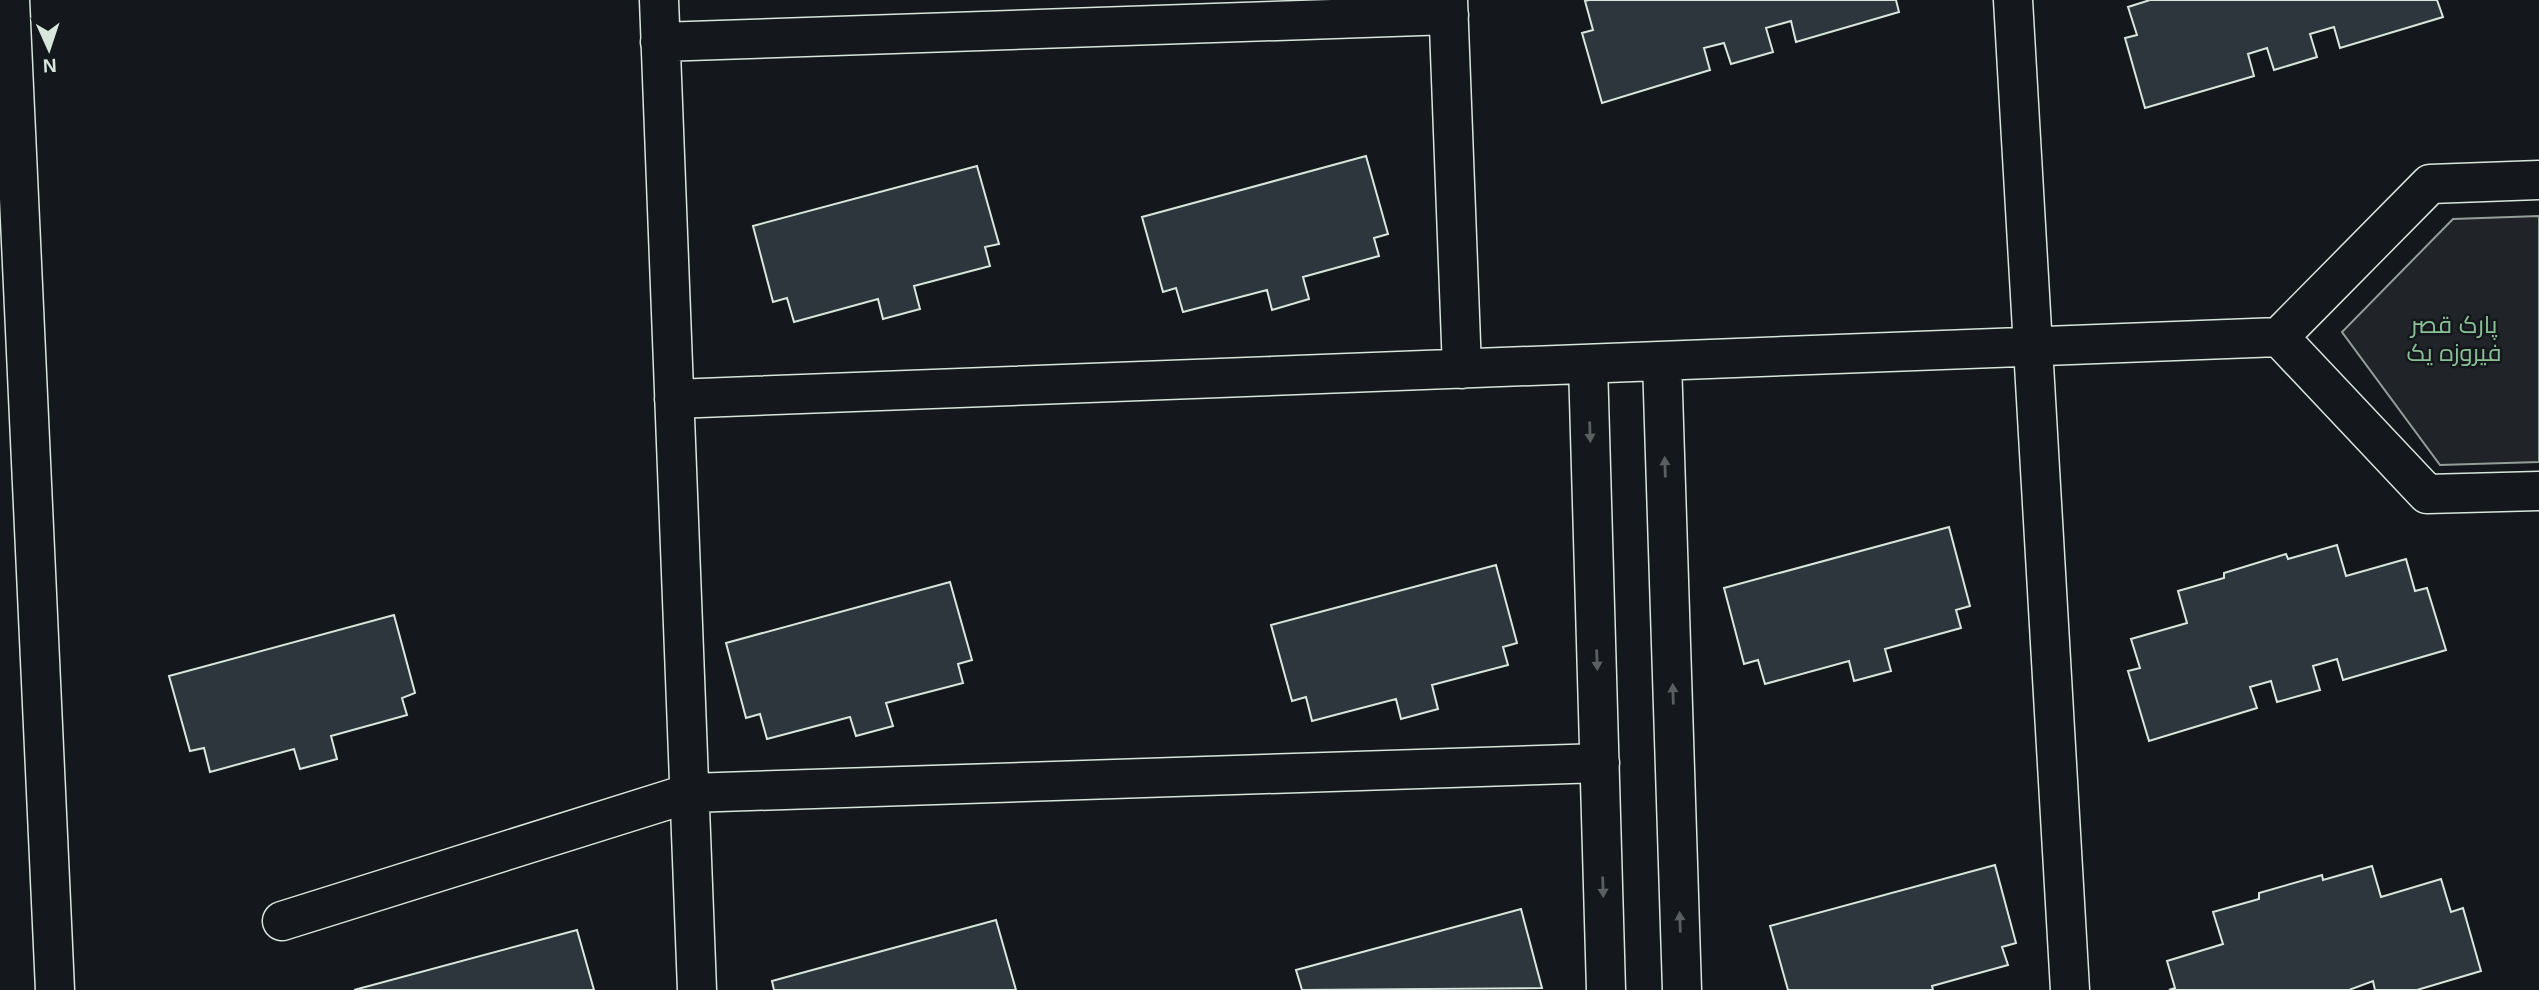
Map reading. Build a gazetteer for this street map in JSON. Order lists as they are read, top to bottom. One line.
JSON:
{"parks":["پارک قصر فیروزه یک"],"north":"bottom"}
